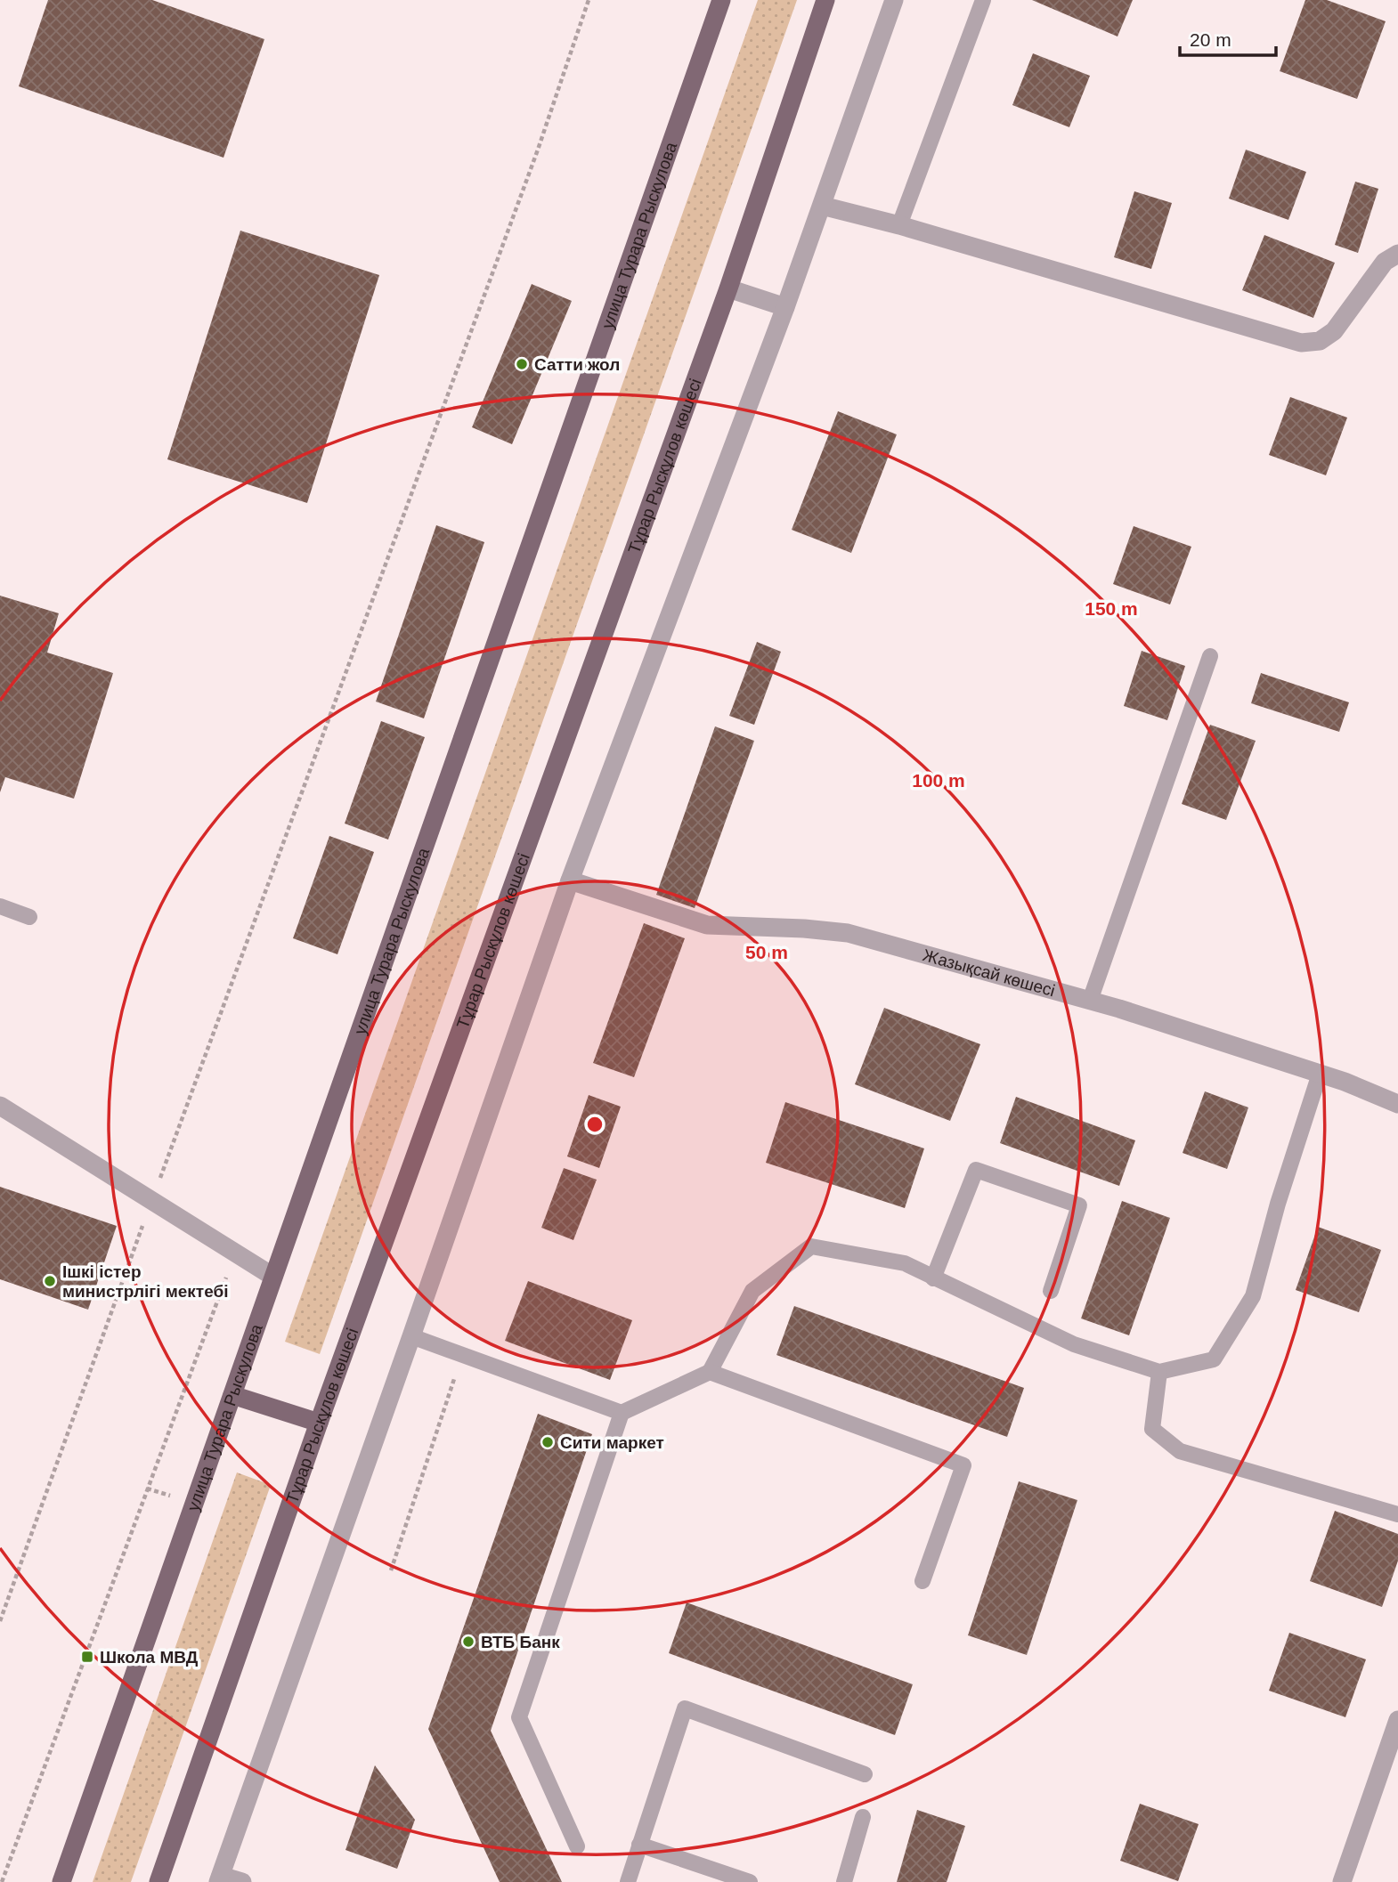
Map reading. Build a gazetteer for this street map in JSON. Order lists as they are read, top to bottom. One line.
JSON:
{"streets":{"main road":["улица Турара Рыскулова","Тұрар Рыскұлов көшесі"],"street":["Жазықсай көшесі"]},"places":{"other":["Сатти жол","Ішкі істер министрлігі мектебі","Сити маркет","ВТБ Банк"],"transit":["Школа МВД"]},"scale_bar":"20 m","rings":["150 m","100 m","50 m"]}
